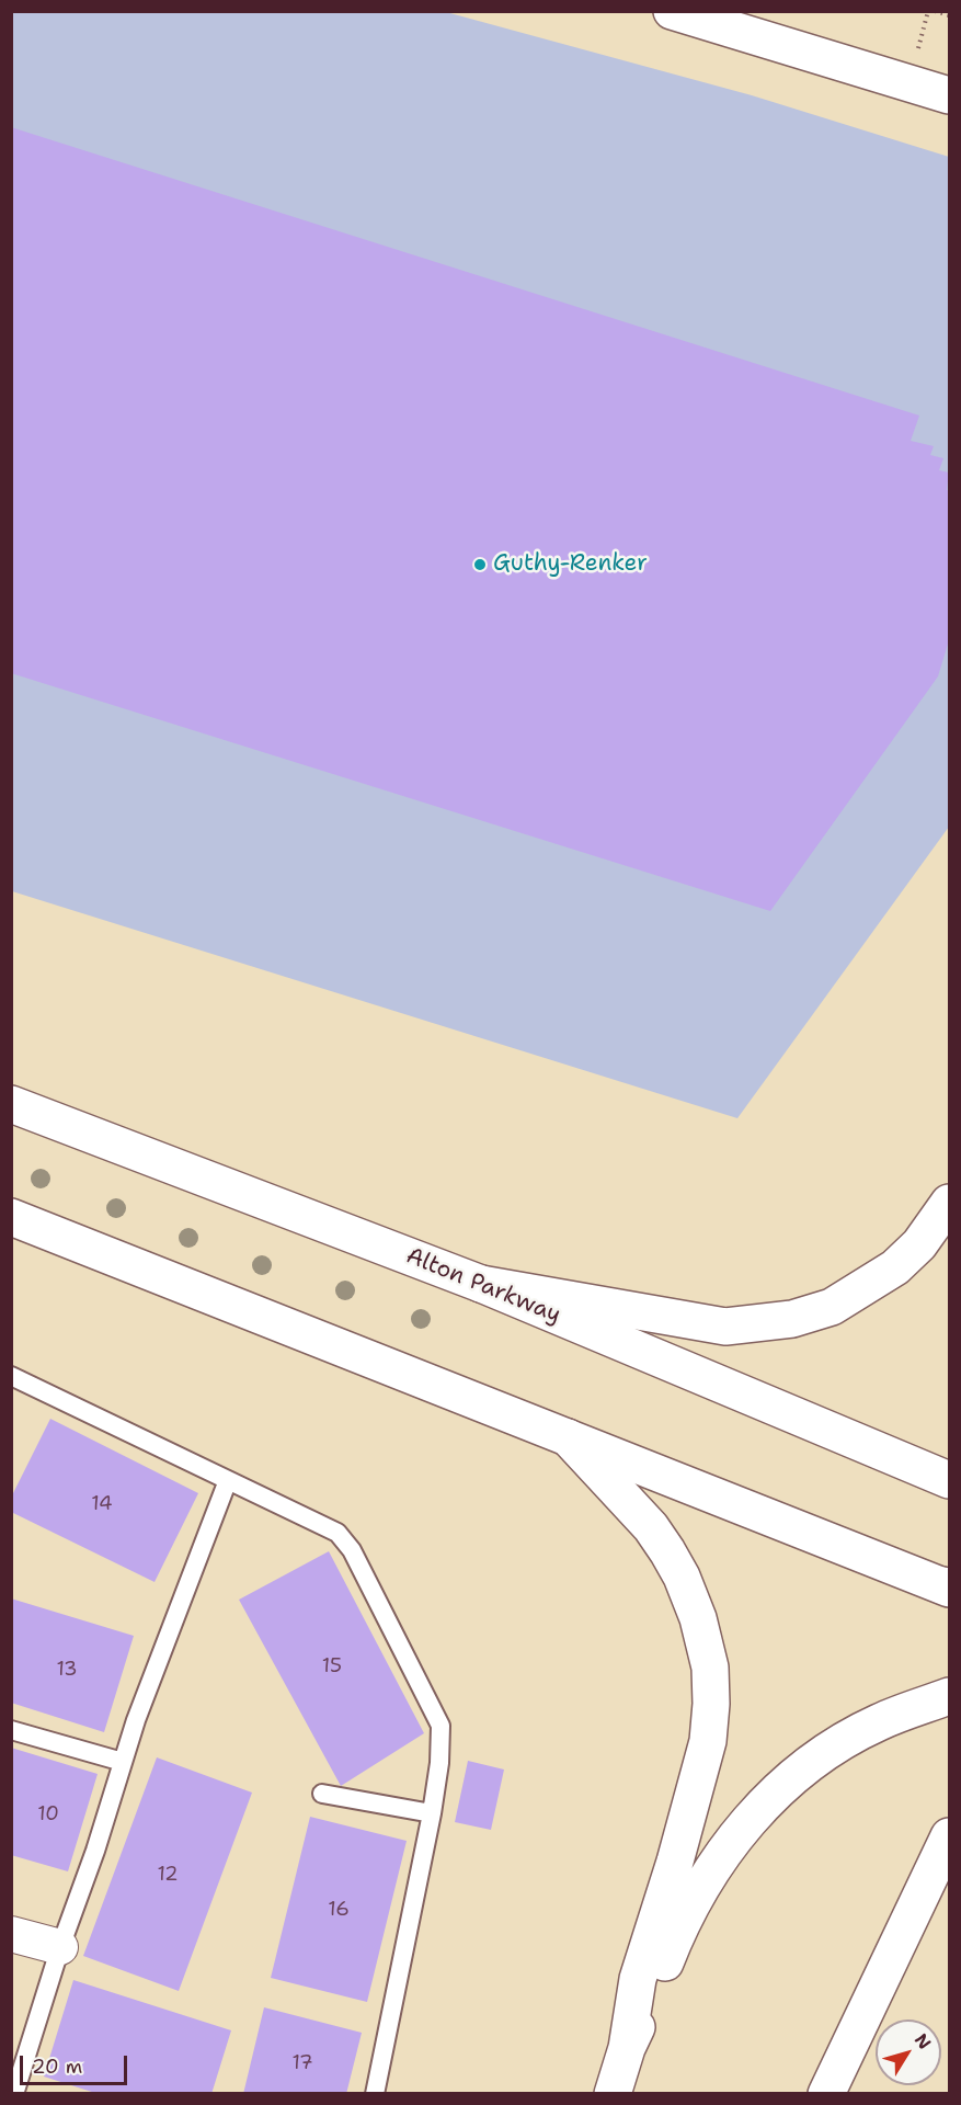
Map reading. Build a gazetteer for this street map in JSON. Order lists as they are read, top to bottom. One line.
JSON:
{"streets":{"main road":["Alton Parkway"]},"places":["Guthy-Renker"],"house_numbers":["14","15","13","10","12","16","17"],"scale_bar":"20 m","north":"top right"}
